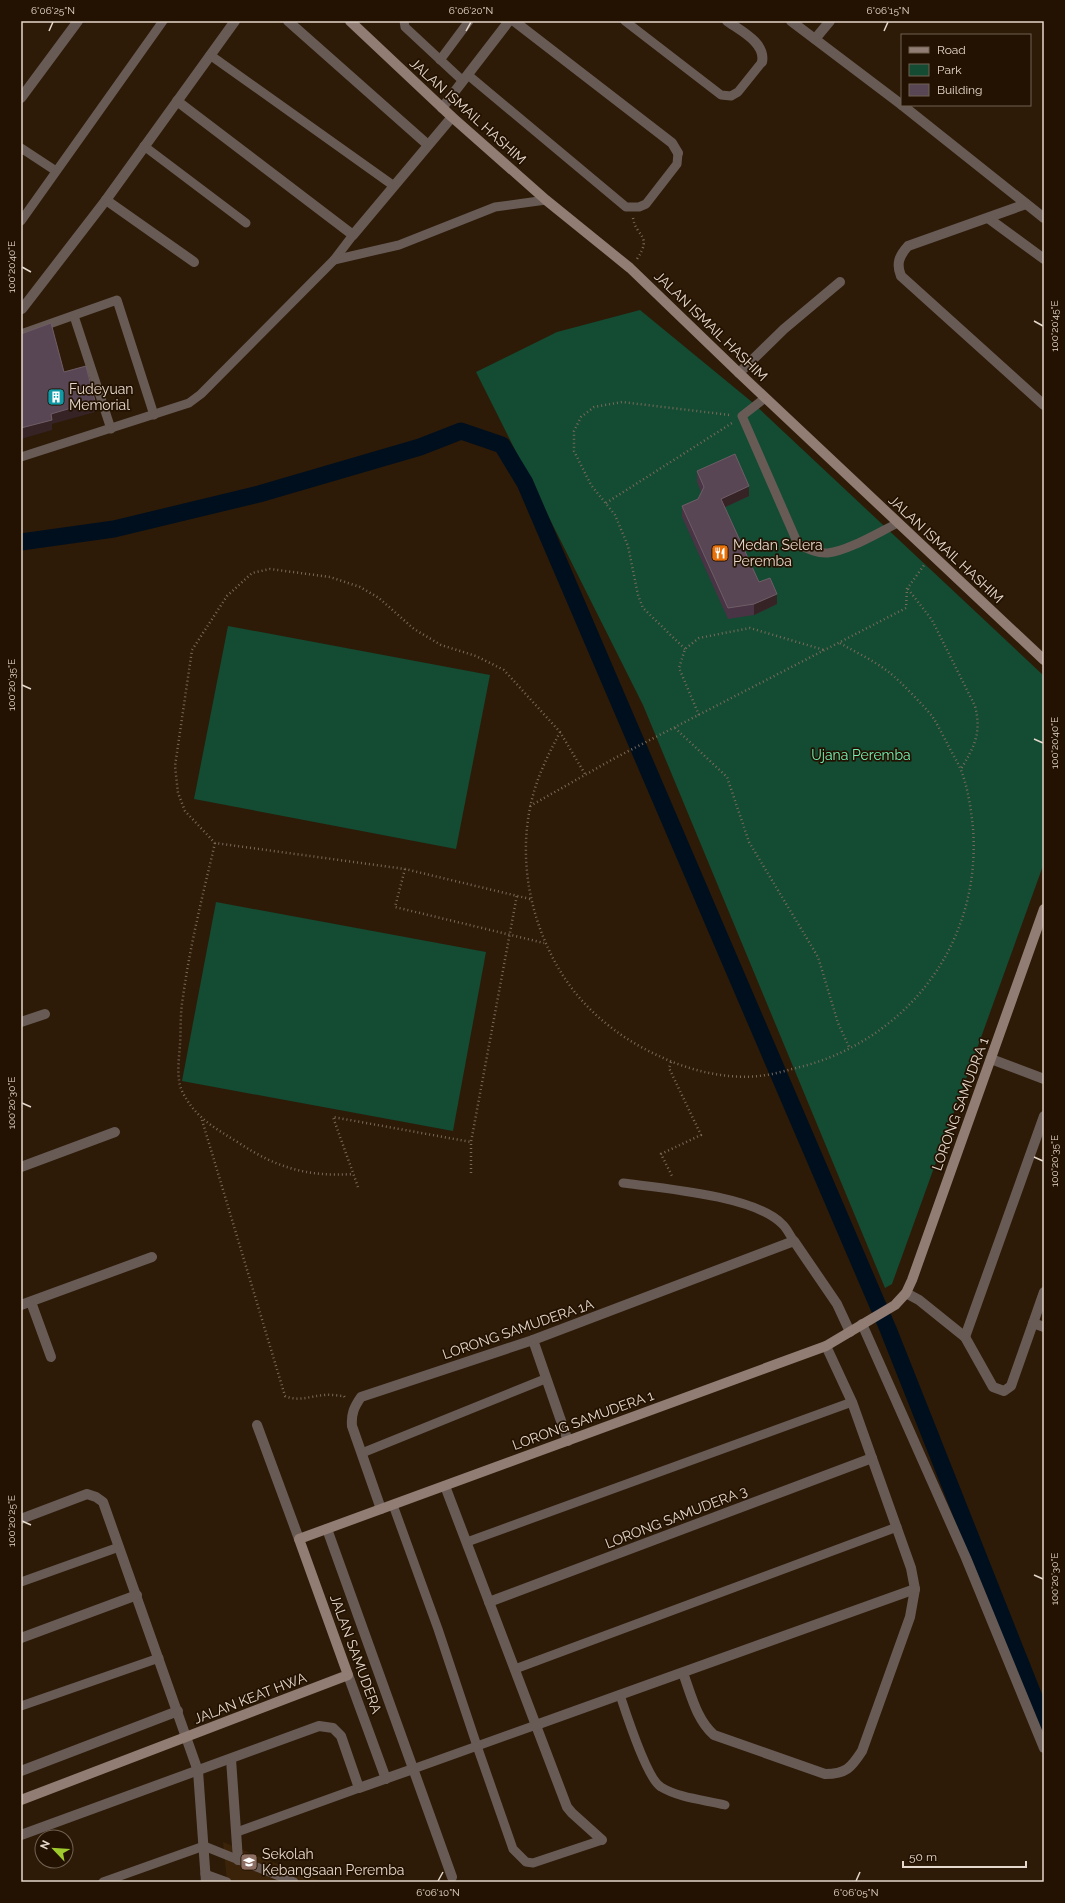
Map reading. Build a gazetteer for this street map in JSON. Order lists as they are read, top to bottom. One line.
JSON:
{"streets":{"street":["JALAN ISMAIL HASHIM","LORONG SAMUDRA 1","LORONG SAMUDERA 1A","LORONG SAMUDERA 1","LORONG SAMUDERA 3","JALAN SAMUDERA","JALAN KEAT HWA"]},"crossings":[["LORONG SAMUDRA 1","LORONG SAMUDERA 1"],["LORONG SAMUDERA 1","JALAN SAMUDERA"],["JALAN SAMUDERA","JALAN KEAT HWA"]],"parks":["Ujana Peremba"],"places":{"building":["Fudeyuan Memorial"],"restaurant":["Medan Selera Peremba"],"school or university":["Sekolah Kebangsaan Peremba"]},"legend":["Road","Park","Building"],"scale_bar":"50 m","north":"top left","coordinates":["6°06'25\"N","6°06'20\"N","6°06'15\"N","100°20'40\"E","100°20'45\"E","100°20'35\"E","100°20'30\"E","100°20'25\"E","6°06'10\"N","6°06'05\"N"]}
